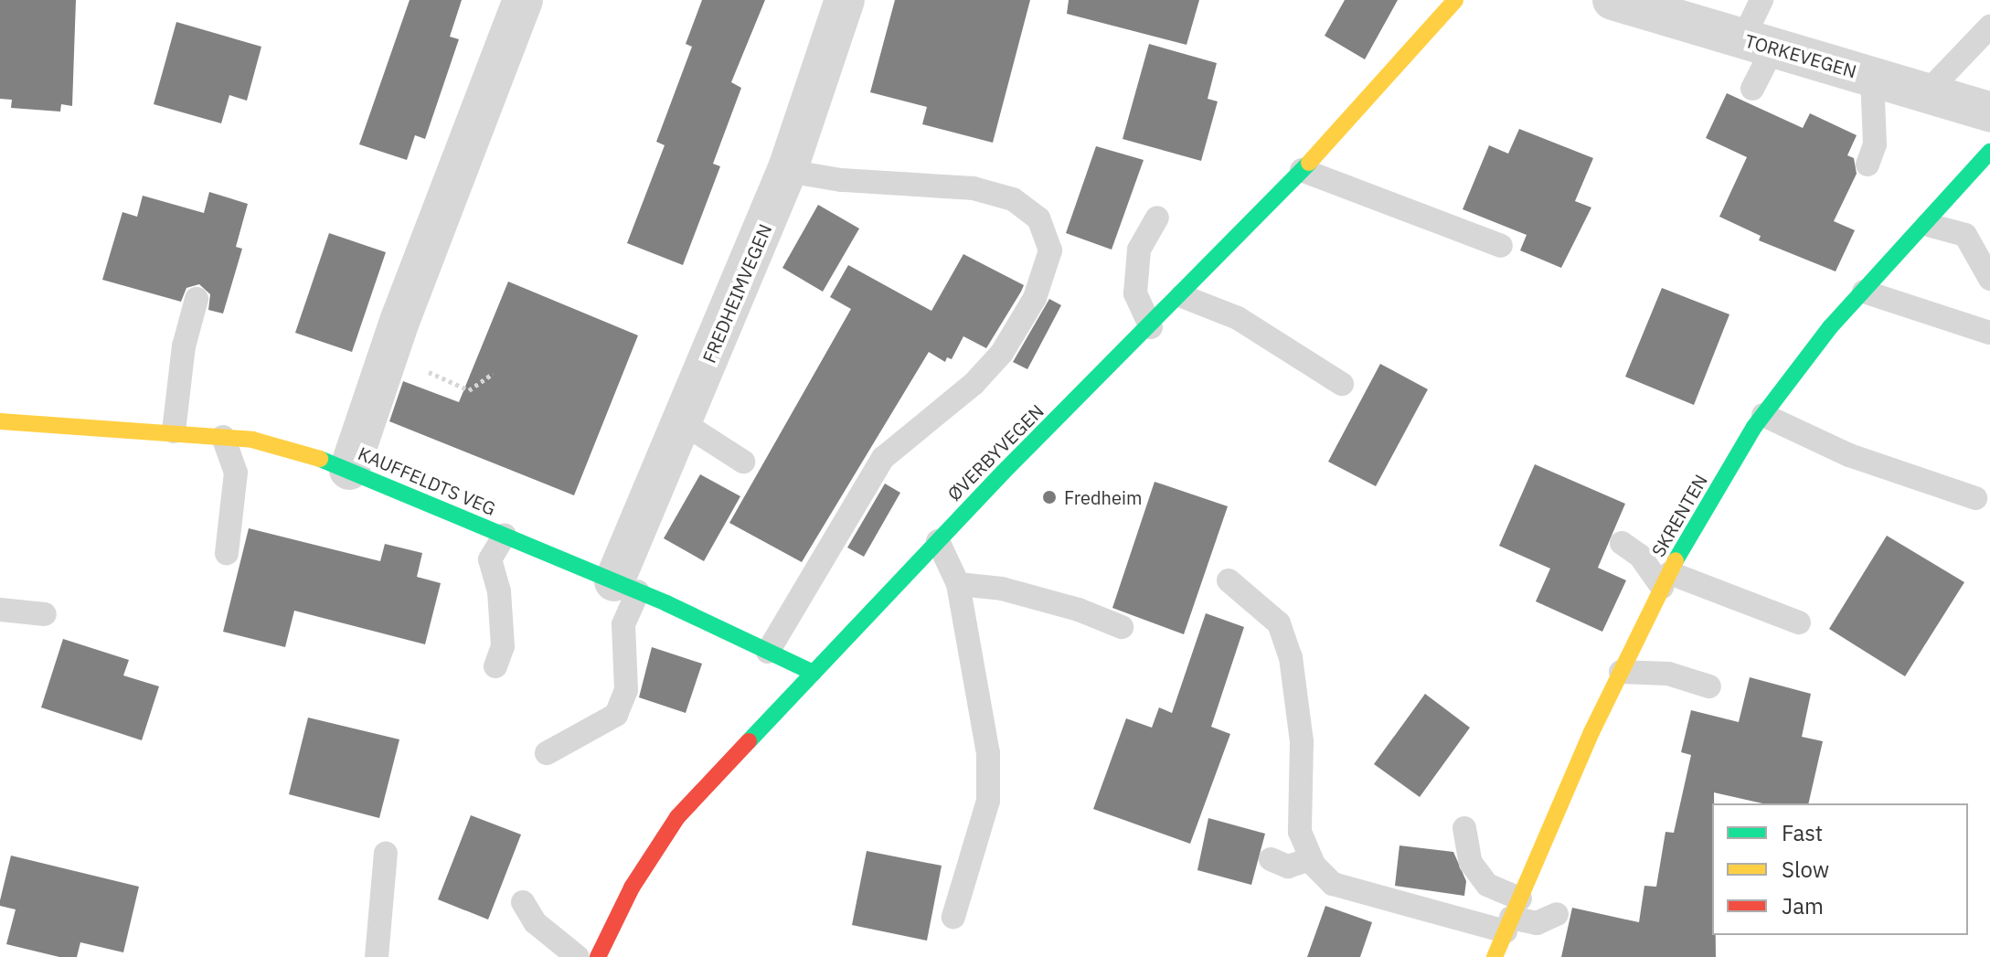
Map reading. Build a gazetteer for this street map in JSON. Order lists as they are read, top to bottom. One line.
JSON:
{"streets":{"street":["TORKEVEGEN","FREDHEIMVEGEN","ØVERBYVEGEN","KAUFFELDTS VEG","SKRENTEN"]},"crossings":[["FREDHEIMVEGEN","KAUFFELDTS VEG"],["ØVERBYVEGEN","KAUFFELDTS VEG"]],"places":["Fredheim"],"legend":["Fast","Slow","Jam"]}
